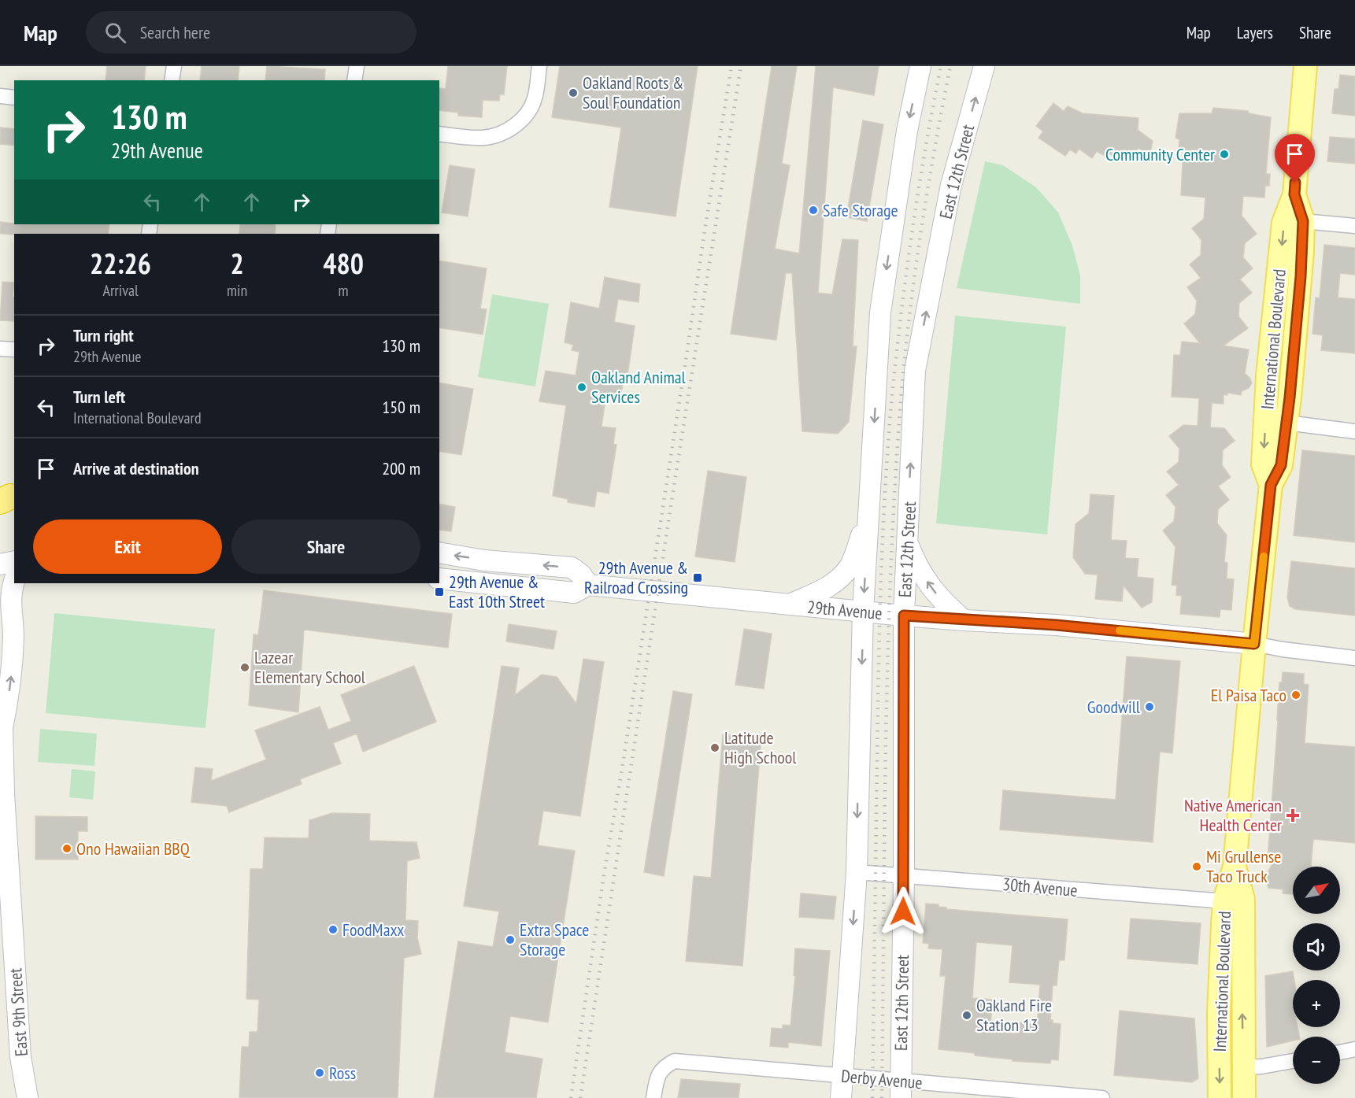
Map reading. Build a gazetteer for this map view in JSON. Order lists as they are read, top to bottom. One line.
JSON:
{"streets":{"main road":["East 12th Street","International Boulevard","29th Avenue","East 9th Street"],"street":["30th Avenue","Derby Avenue"]},"crossings":[["East 12th Street","29th Avenue"],["East 12th Street","30th Avenue"],["East 12th Street","Derby Avenue"],["International Boulevard","29th Avenue"],["International Boulevard","30th Avenue"]],"places":{"other":["Oakland Roots & Soul Foundation","Community Center","Safe Storage","Oakland Animal Services","Lazear Elementary School","El Paisa Taco","Goodwill","Latitude High School","Ono Hawaiian BBQ","Mi Grullense Taco Truck","FoodMaxx","Extra Space Storage","Oakland Fire Station 13","Ross"],"transit":["29th Avenue & Railroad Crossing","29th Avenue & East 10th Street"],"health":["Native American Health Center"]},"north":"top right","page":{"header":"Map","search":"Search here","nav":["Map","Layers","Share"],"turn":["130 m","29th Avenue"],"eta":["22:26","Arrival","2","min","480","m"],"list":[{"name":"Turn right","note":"29th Avenue","value":"130 m"},{"name":"Turn left","note":"International Boulevard","value":"150 m"},{"name":"Arrive at destination","value":"200 m"}],"buttons":["Exit","Share"],"map_buttons":["+","−"]}}
